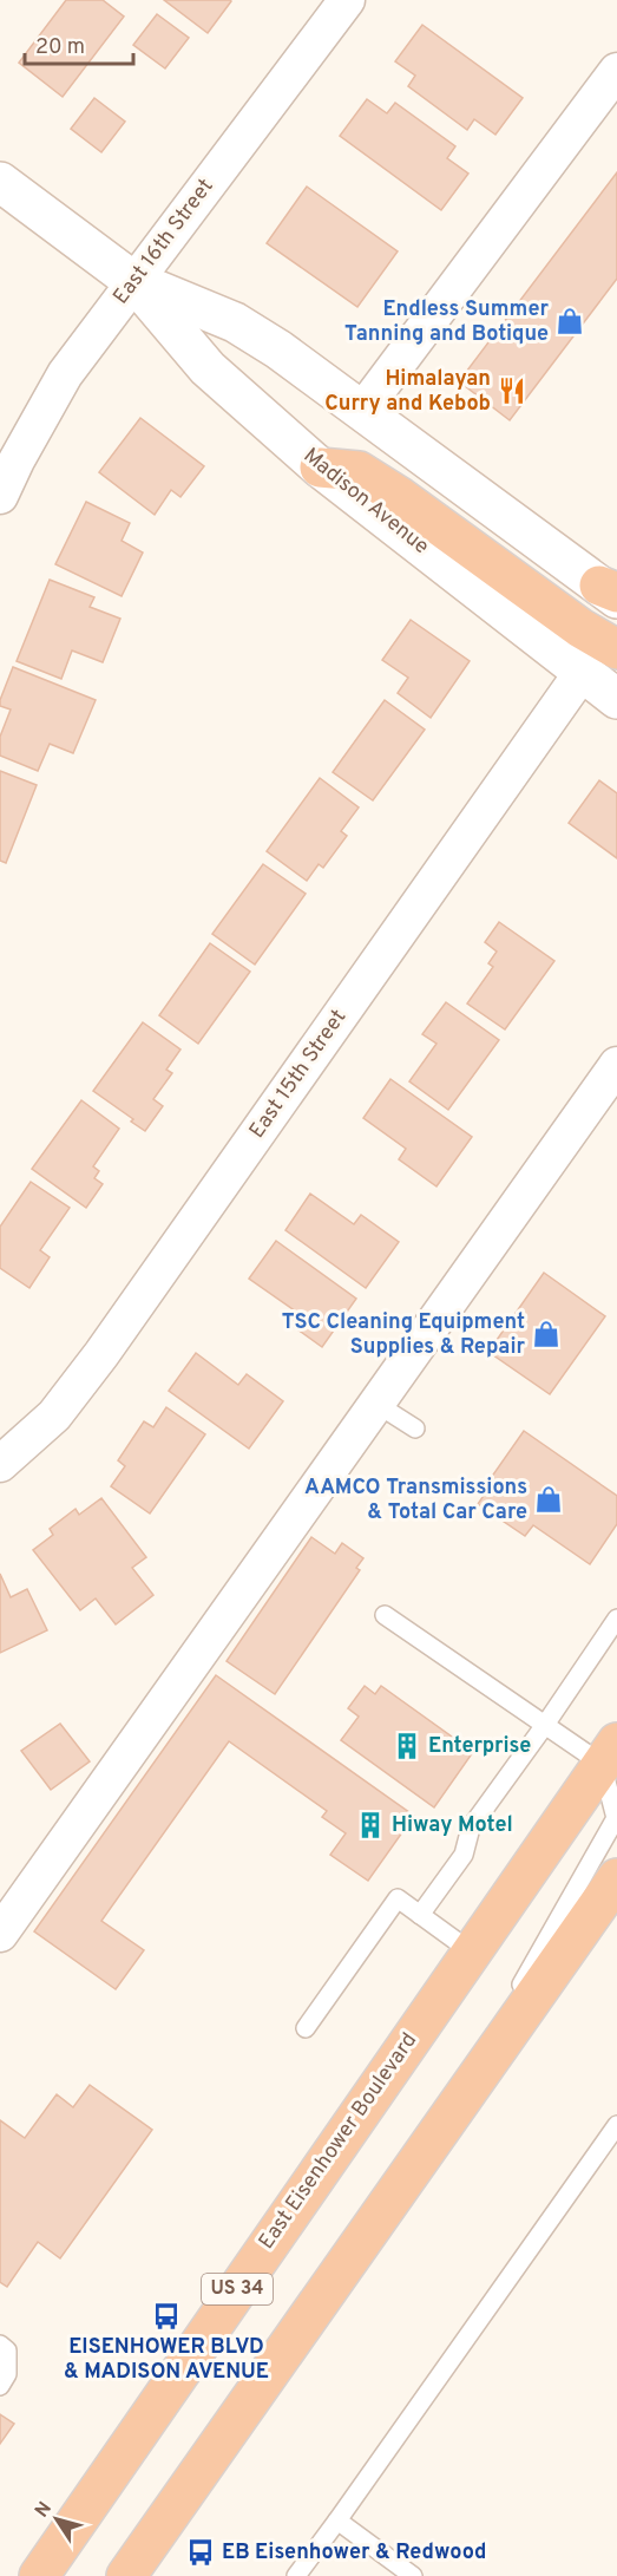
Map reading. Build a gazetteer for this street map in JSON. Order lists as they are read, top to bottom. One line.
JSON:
{"streets":{"highway":["East Eisenhower Boulevard","US 34"],"main road":["Madison Avenue"],"street":["East 16th Street","East 15th Street"]},"crossings":[["East 16th Street","Madison Avenue"],["Madison Avenue","East 15th Street"]],"places":{"shop":["Endless Summer Tanning and Botique","TSC Cleaning Equipment Supplies & Repair","AAMCO Transmissions & Total Car Care"],"restaurant":["Himalayan Curry and Kebob"],"building":["Enterprise","Hiway Motel"],"bus stop":["EISENHOWER BLVD & MADISON AVENUE","EB Eisenhower & Redwood"]},"scale_bar":"20 m","north":"top left"}
